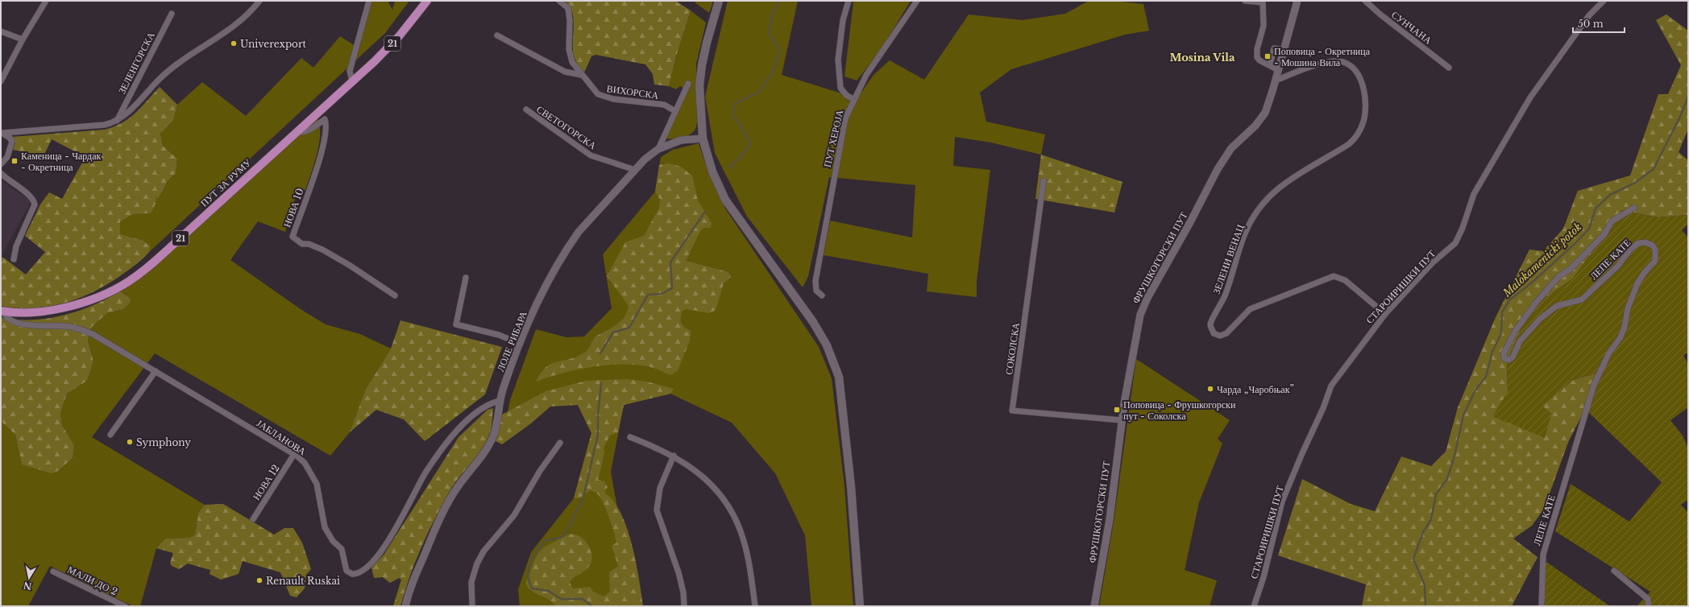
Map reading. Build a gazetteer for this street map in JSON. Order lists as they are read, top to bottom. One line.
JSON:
{"streets":{"main road":["21","ПУТ ЗА РУМУ"],"street":["СУНЧАНА","ЗЕЛЕНГОРСКА","ВИХОРСКА","СВЕТОГОРСКА","ПУТ ХЕРОЈА","НОВА 10","ФРУШКОГОРСКИ ПУТ","ЗЕЛЕНИ ВЕНАЦ","ЛЕПЕ КАТЕ","СТАРОИРИШКИ ПУТ","ЛОЛЕ РИБАРА","СОКОЛСКА","ЈАБЛАНОВА","НОВА 12","МАЛИ ДО 2"]},"crossings":[["СВЕТОГОРСКА","ЛОЛЕ РИБАРА"],["ПУТ ЗА РУМУ","НОВА 10"],["ПУТ ЗА РУМУ","ЈАБЛАНОВА"],["ФРУШКОГОРСКИ ПУТ","ЗЕЛЕНИ ВЕНАЦ"],["ФРУШКОГОРСКИ ПУТ","СОКОЛСКА"],["ЗЕЛЕНИ ВЕНАЦ","СТАРОИРИШКИ ПУТ"],["ЛОЛЕ РИБАРА","ЈАБЛАНОВА"],["ЈАБЛАНОВА","НОВА 12"]],"districts":["Mosina Vila"],"water":["Malokamenicki potok"],"places":{"other":["Univerexport","Чарда „Чаробњак”","Symphony","Renault Ruskai"],"transit":["Поповица - Окретница - Мошина Вила","Каменица - Чардак - Окретница","Поповица - Фрушкогорски пут - Соколска"]},"scale_bar":"50 m","north":"bottom"}
